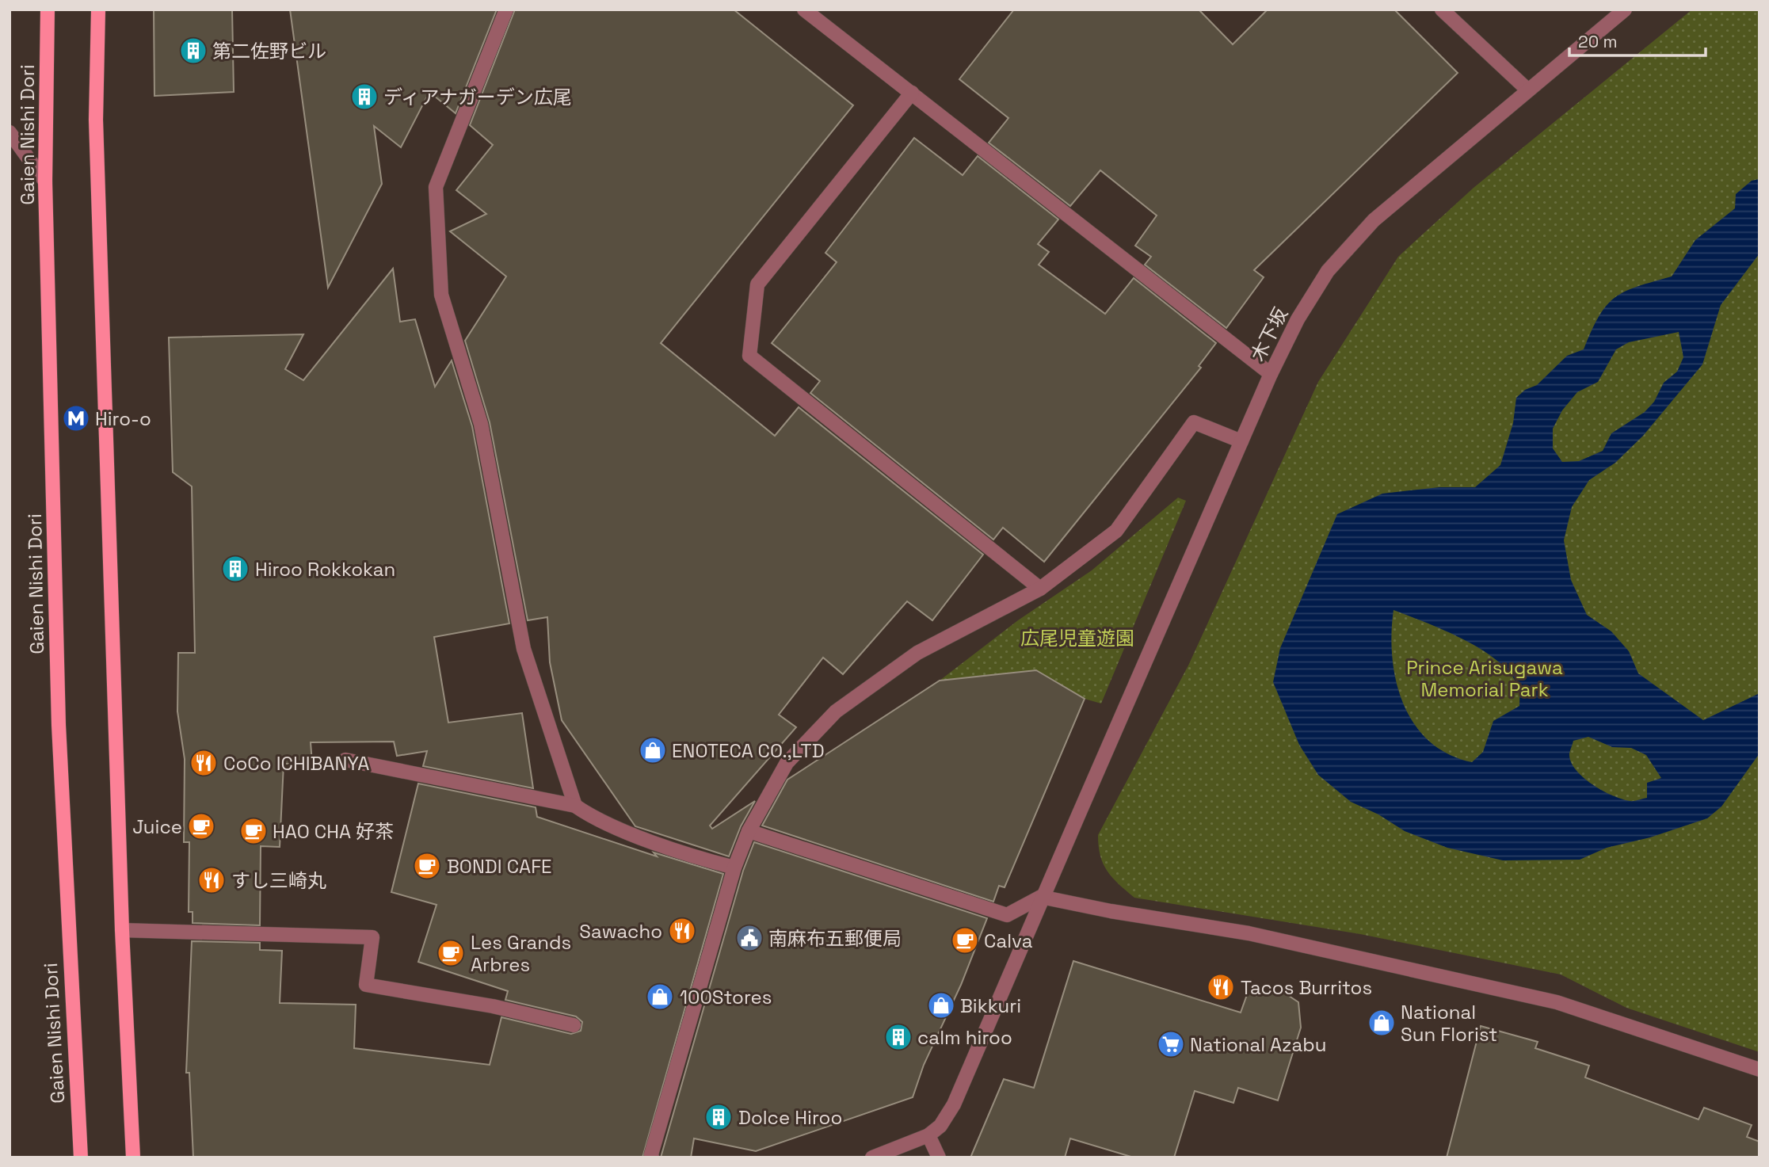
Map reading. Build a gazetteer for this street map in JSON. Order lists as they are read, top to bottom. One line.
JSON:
{"streets":{"main road":["Gaien Nishi Dori"],"street":["木下坂"]},"parks":["広尾児童遊園","Prince Arisugawa Memorial Park"],"places":{"building":["第二佐野ビル","ディアナガーデン広尾","Hiroo Rokkokan","calm hiroo","Dolce Hiroo"],"metro station":["Hiro-o"],"shop":["ENOTECA CO.,LTD","100Stores","Bikkuri","National Sun Florist"],"restaurant":["CoCo ICHIBANYA","すし三崎丸","Sawacho","Tacos Burritos"],"cafe":["Juice","HAO CHA 好茶","BONDI CAFE","Calva","Les Grands Arbres"],"public building":["南麻布五郵便局"],"supermarket":["National Azabu"]},"scale_bar":"20 m"}
